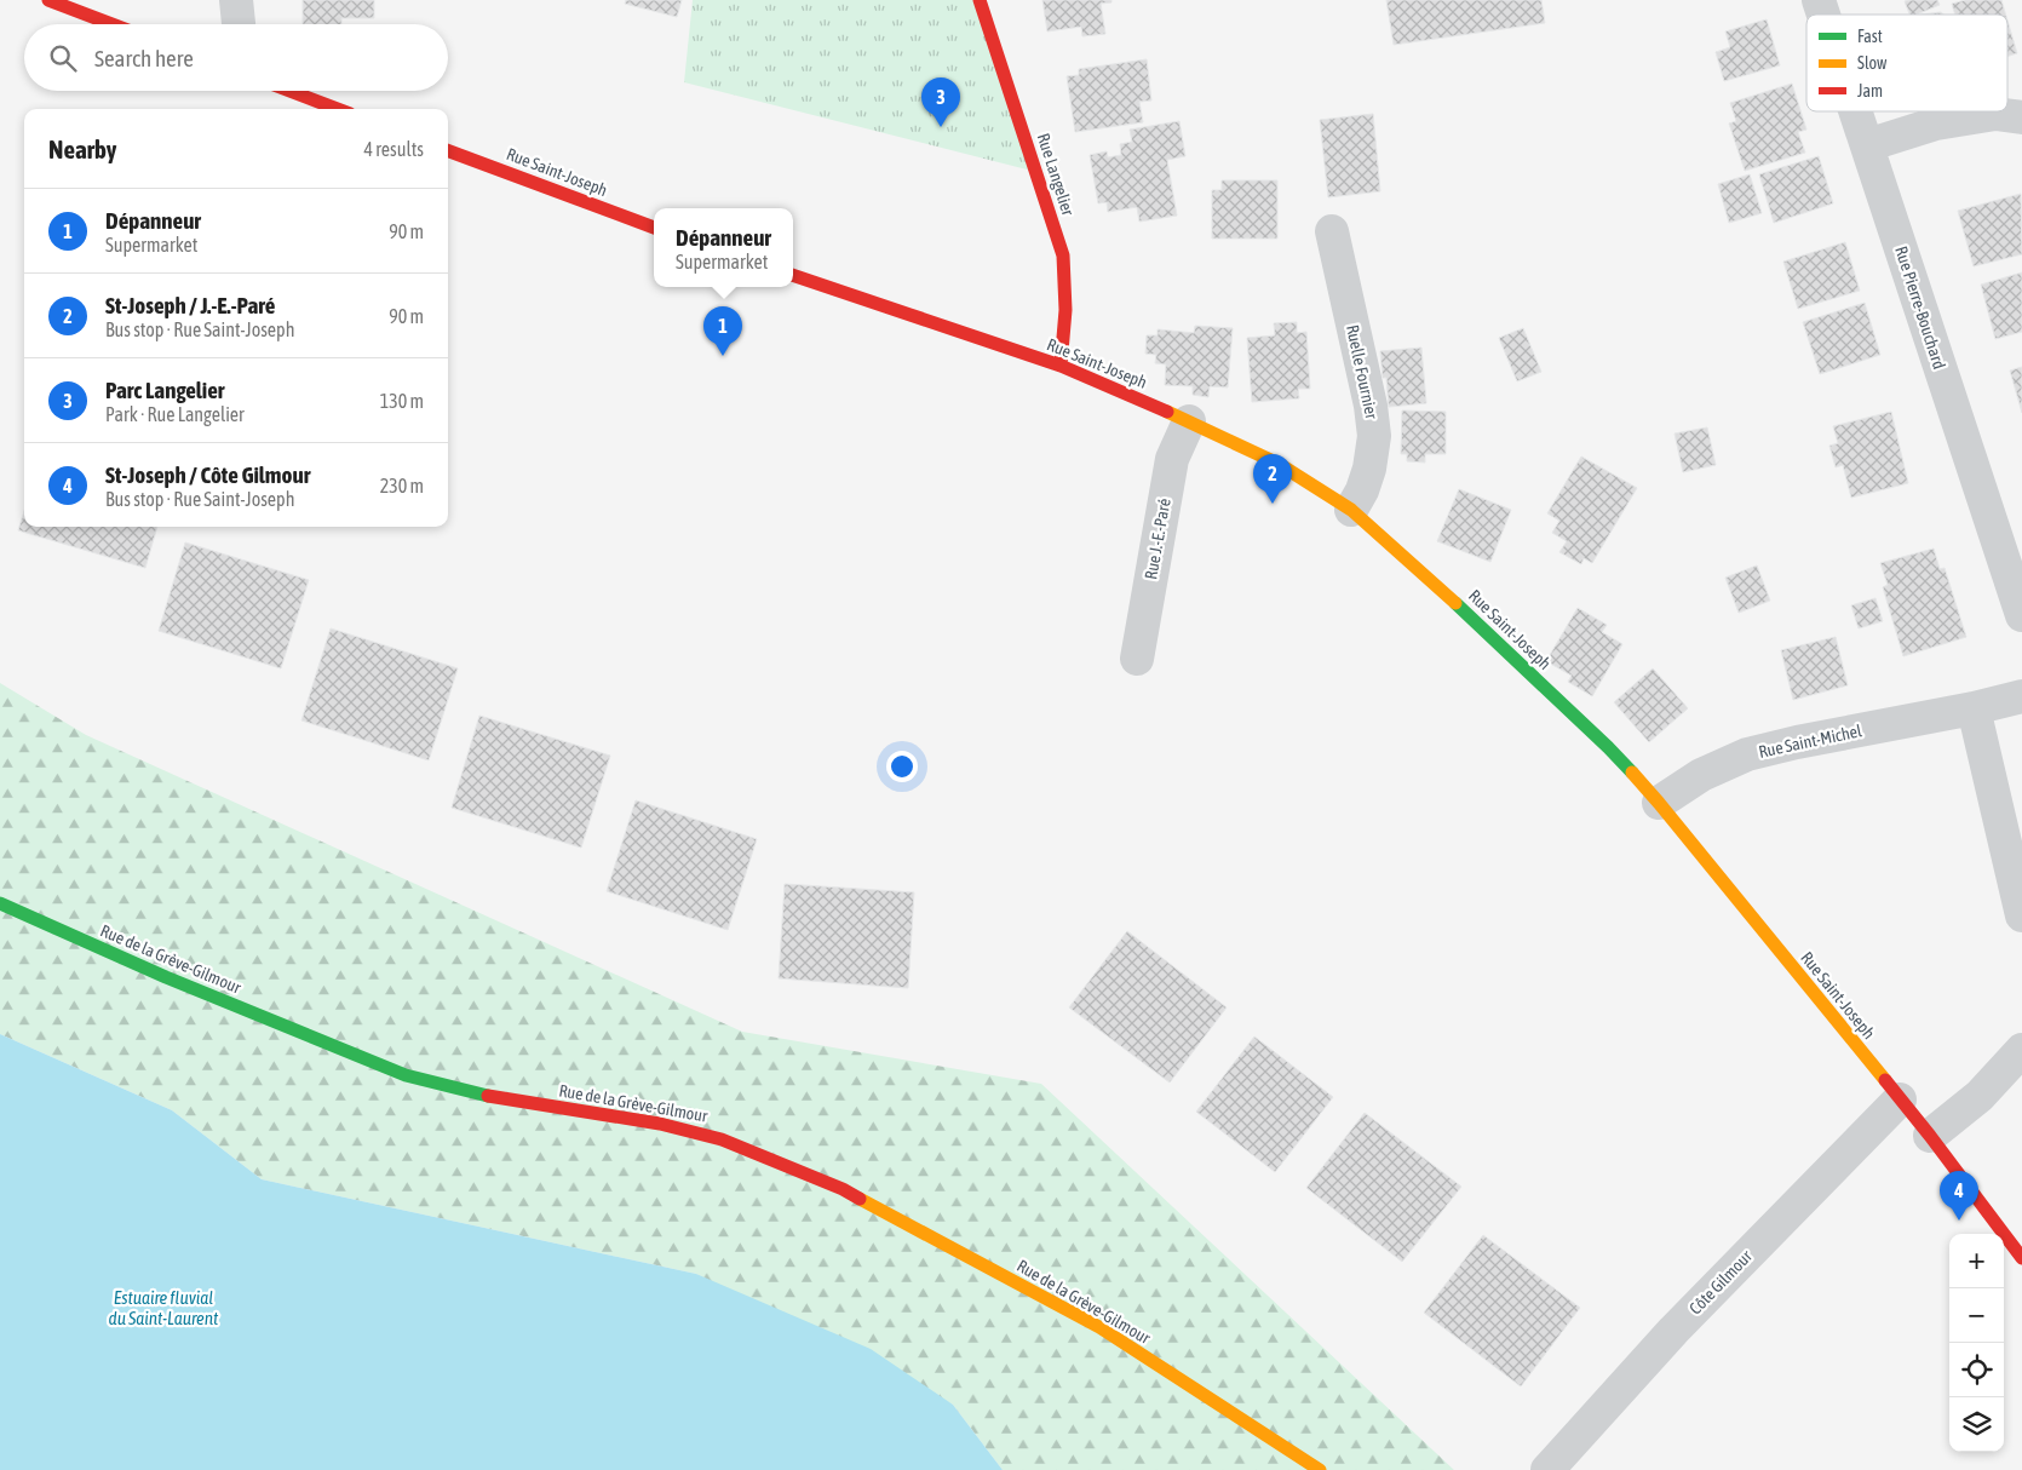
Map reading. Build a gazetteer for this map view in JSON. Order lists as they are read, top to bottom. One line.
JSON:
{"streets":{"street":["Rue Saint-Joseph","Rue Langelier","Rue Pierre-Bouchard","Ruelle Fournier","Rue J.-E.-Paré","Rue Saint-Michel","Rue de la Grève-Gilmour","Côte Gilmour"]},"crossings":[["Rue Saint-Joseph","Rue Langelier"],["Rue Saint-Joseph","Ruelle Fournier"],["Rue Saint-Joseph","Rue J.-E.-Paré"],["Rue Saint-Joseph","Rue Saint-Michel"],["Rue Saint-Joseph","Côte Gilmour"]],"water":["Estuaire fluvial du Saint-Laurent"],"legend":["Fast","Slow","Jam"],"page":{"search":"Search here","pins":["3","1","2","4"],"heading":["Nearby","4 results"],"list":[{"mark":"1","name":"Dépanneur","note":"Supermarket","value":"90 m"},{"mark":"2","name":"St-Joseph / J.-E.-Paré","note":"Bus stop · Rue Saint-Joseph","value":"90 m"},{"mark":"3","name":"Parc Langelier","note":"Park · Rue Langelier","value":"130 m"},{"mark":"4","name":"St-Joseph / Côte Gilmour","note":"Bus stop · Rue Saint-Joseph","value":"230 m"}],"popup":["Dépanneur","Supermarket"],"map_buttons":["+","−"]}}
